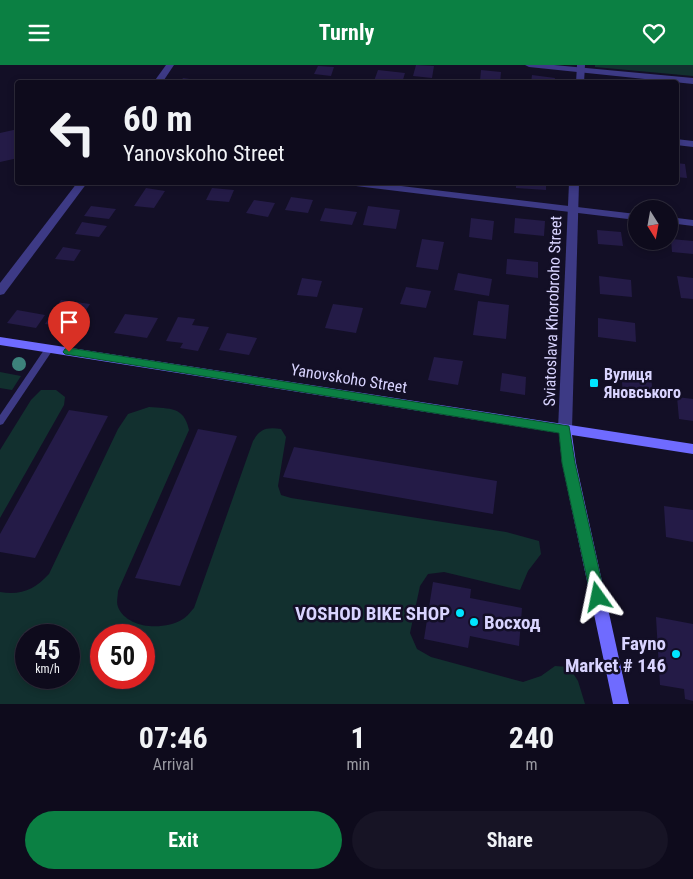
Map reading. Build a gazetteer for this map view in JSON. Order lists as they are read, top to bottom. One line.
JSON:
{"streets":{"main road":["Sviatoslava Khorobroho Street","Yanovskoho Street"]},"crossings":[["Sviatoslava Khorobroho Street","Yanovskoho Street"]],"places":{"transit":["Вулиця Яновського"],"other":["VOSHOD BIKE SHOP","Восход","Fayno Market # 146"]},"north":"bottom","page":{"header":"Turnly","turn":["60 m","Yanovskoho Street"],"speed":"45 km/h","limit":"50","eta":["07:46","Arrival","1","min","240","m"],"buttons":["Exit","Share"]}}
